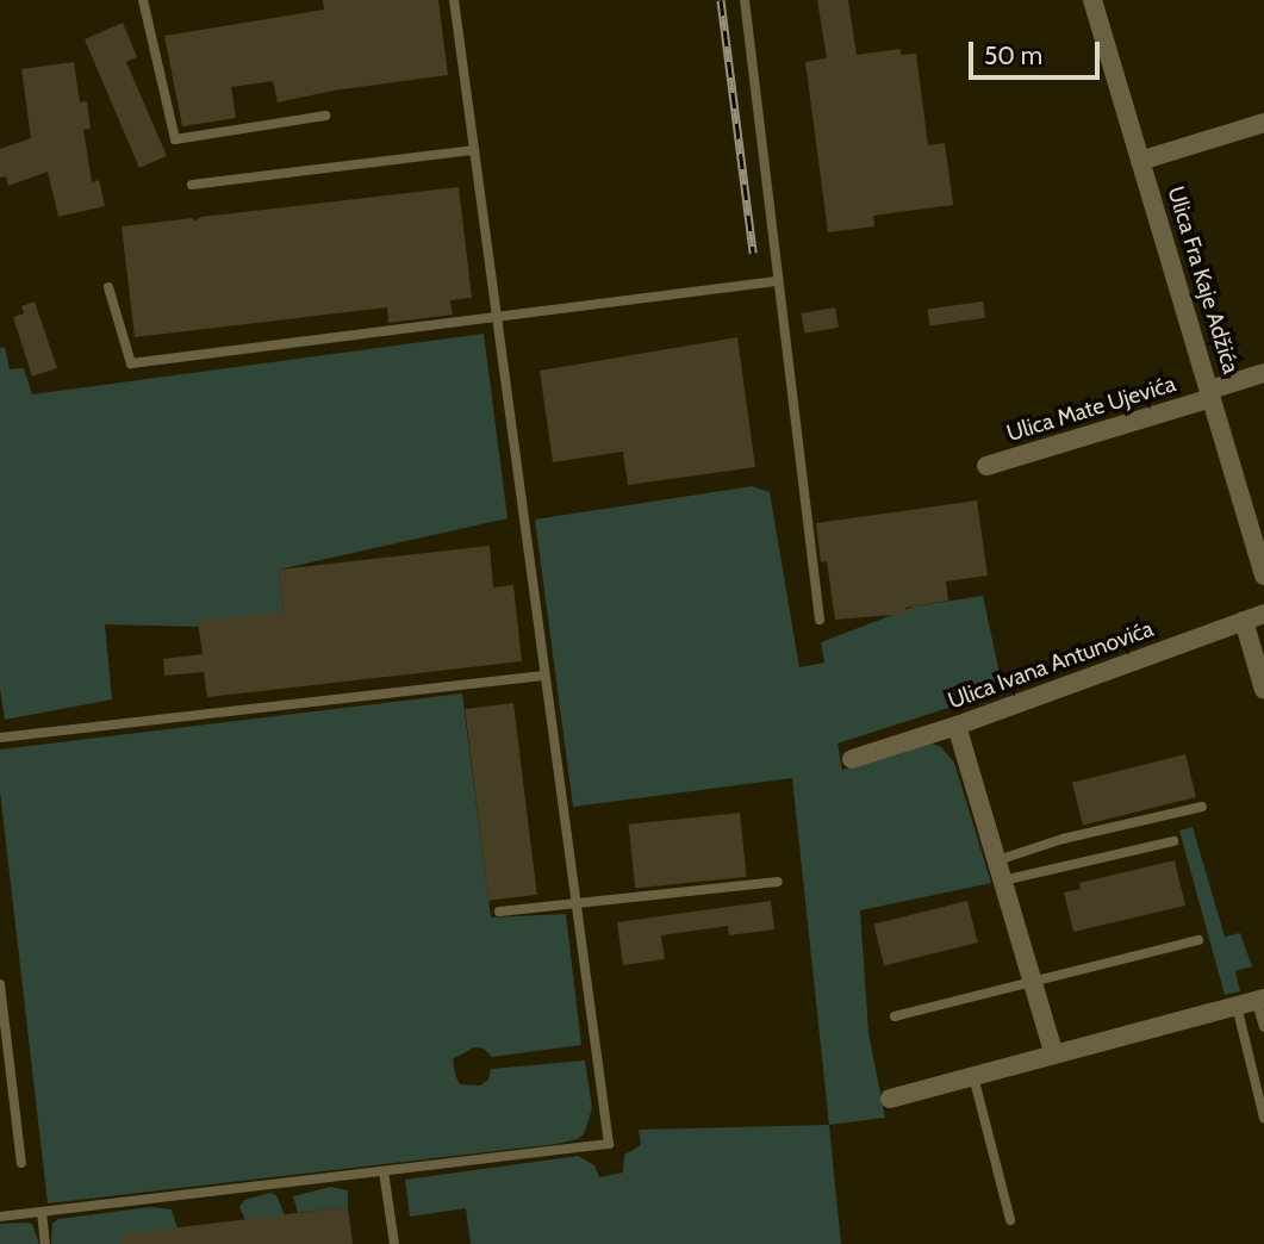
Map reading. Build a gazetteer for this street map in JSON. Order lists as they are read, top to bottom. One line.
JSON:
{"streets":{"street":["Ulica Fra Kaje Adžića","Ulica Mate Ujevića","Ulica Ivana Antunovića"]},"crossings":[["Ulica Fra Kaje Adžića","Ulica Mate Ujevića"]],"scale_bar":"50 m"}
